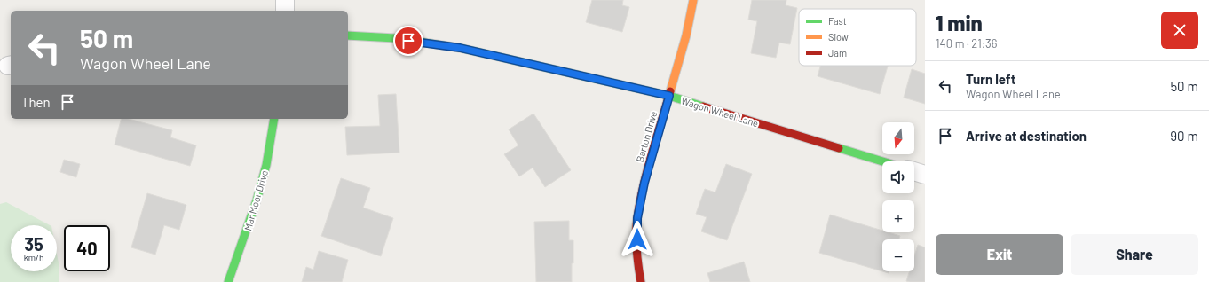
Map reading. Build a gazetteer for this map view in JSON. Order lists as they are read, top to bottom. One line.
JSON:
{"streets":{"street":["Wagon Wheel Lane","Barton Drive","Mar Moor Drive"]},"crossings":[["Wagon Wheel Lane","Barton Drive"]],"legend":["Fast","Slow","Jam"],"north":"bottom","page":{"heading":["1 min","140 m · 21:36"],"turn":["50 m","Wagon Wheel Lane"],"list":[{"name":"Turn left","note":"Wagon Wheel Lane","value":"50 m"},{"name":"Arrive at destination","value":"90 m"}],"then":"Then","map_buttons":["+","−"],"speed":"35 km/h","limit":"40","buttons":["Exit","Share"]}}
